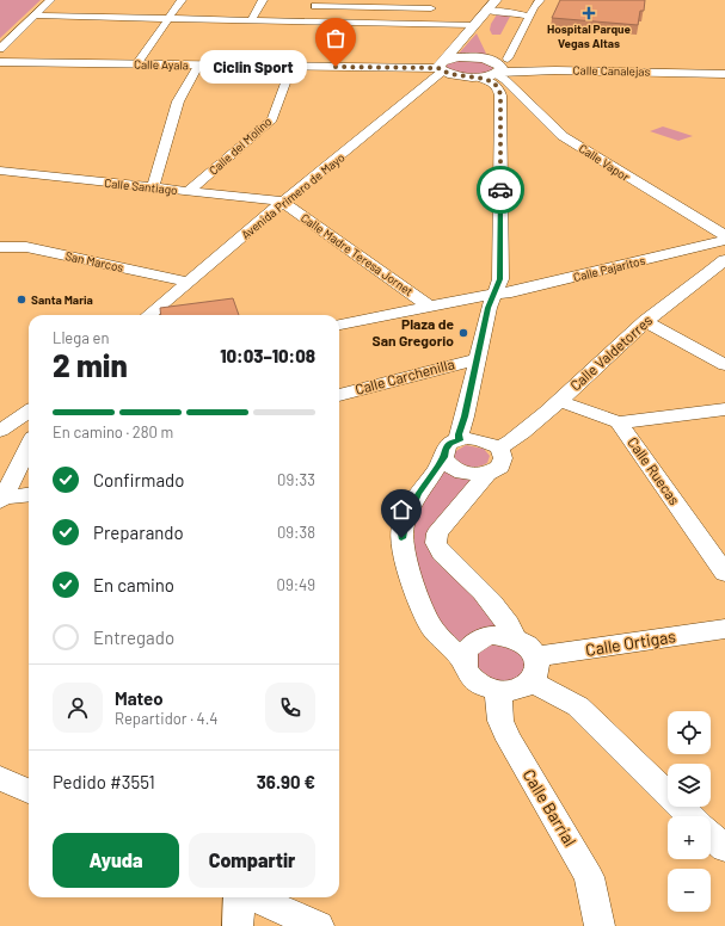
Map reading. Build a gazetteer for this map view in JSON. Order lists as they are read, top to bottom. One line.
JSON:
{"streets":{"main road":["Calle Ayala","Calle Canalejas"],"street":["Calle del Molino","Calle Vapor","Calle Santiago","Avenida Primero de Mayo","Calle Madre Teresa Jornet","San Marcos","Calle Pajaritos","Calle Valdetorres","Calle Carchenilla","Calle Ruecas","Calle Ortigas","Calle Barrial"]},"crossings":[["Calle Ayala","Calle del Molino"],["Calle Ayala","Avenida Primero de Mayo"],["Calle Canalejas","Calle Vapor"],["Calle del Molino","Calle Santiago"],["Calle Vapor","Calle Pajaritos"],["Calle Santiago","Avenida Primero de Mayo"],["Calle Santiago","Calle Madre Teresa Jornet"],["Avenida Primero de Mayo","Calle Madre Teresa Jornet"],["Avenida Primero de Mayo","San Marcos"],["Calle Valdetorres","Calle Ruecas"],["Calle Valdetorres","Calle Ortigas"],["Calle Valdetorres","Calle Barrial"],["Calle Ortigas","Calle Barrial"]],"places":{"health":["Hospital Parque Vegas Altas"],"other":["Ciclin Sport","Santa Maria","Plaza de San Gregorio"]},"page":{"bubble":"Ciclin Sport","heading":["2 min","Llega en","10:03–10:08"],"panel":["Mateo","Repartidor · 4.4","Pedido #3551","36.90 €"],"bar":"En camino · 280 m","list":[["Confirmado","09:33"],["Preparando","09:38"],["En camino","09:49"],"Entregado"],"map_buttons":["+","−"],"buttons":["Ayuda","Compartir"]}}
